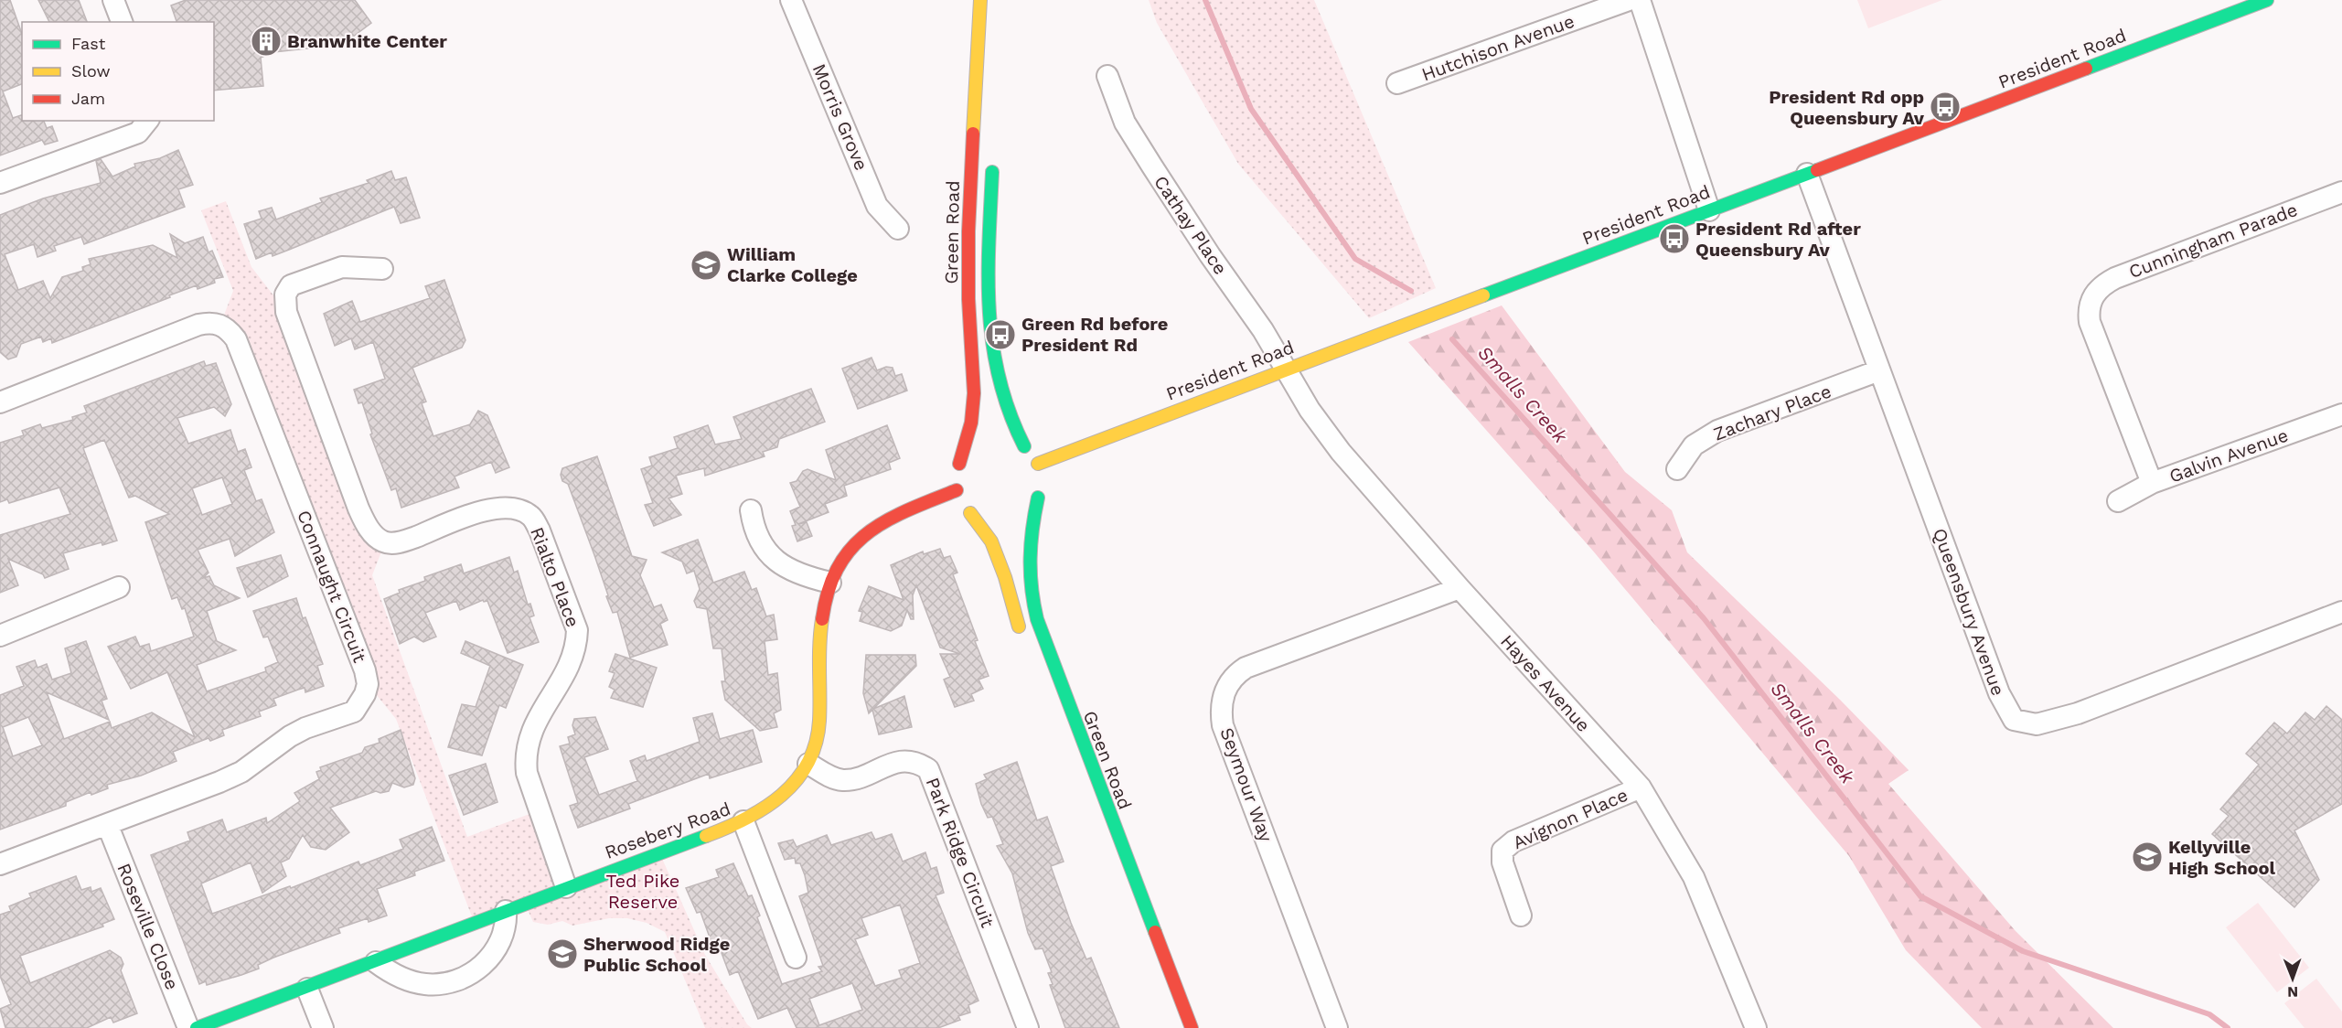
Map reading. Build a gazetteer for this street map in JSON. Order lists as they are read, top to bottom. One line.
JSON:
{"streets":{"street":["Hutchison Avenue","President Road","Morris Grove","Cathay Place","Green Road","Cunningham Parade","Zachary Place","Galvin Avenue","Rialto Place","Connaught Circuit","Queensbury Avenue","Hayes Avenue","Seymour Way","Avignon Place","Rosebery Road","Park Ridge Circuit","Roseville Close"]},"crossings":[["President Road","Cathay Place"],["President Road","Green Road"],["President Road","Queensbury Avenue"],["President Road","Hayes Avenue"],["Cathay Place","Hayes Avenue"],["Green Road","Rosebery Road"],["Cunningham Parade","Galvin Avenue"],["Zachary Place","Queensbury Avenue"],["Rialto Place","Rosebery Road"],["Connaught Circuit","Roseville Close"],["Hayes Avenue","Seymour Way"],["Hayes Avenue","Avignon Place"],["Rosebery Road","Park Ridge Circuit"]],"water":["Smalls Creek"],"parks":["Ted Pike Reserve"],"places":{"building":["Branwhite Center"],"bus stop":["President Rd opp Queensbury Av","President Rd after Queensbury Av","Green Rd before President Rd"],"school or university":["William Clarke College","Kellyville High School","Sherwood Ridge Public School"]},"legend":["Fast","Slow","Jam"],"north":"bottom"}
